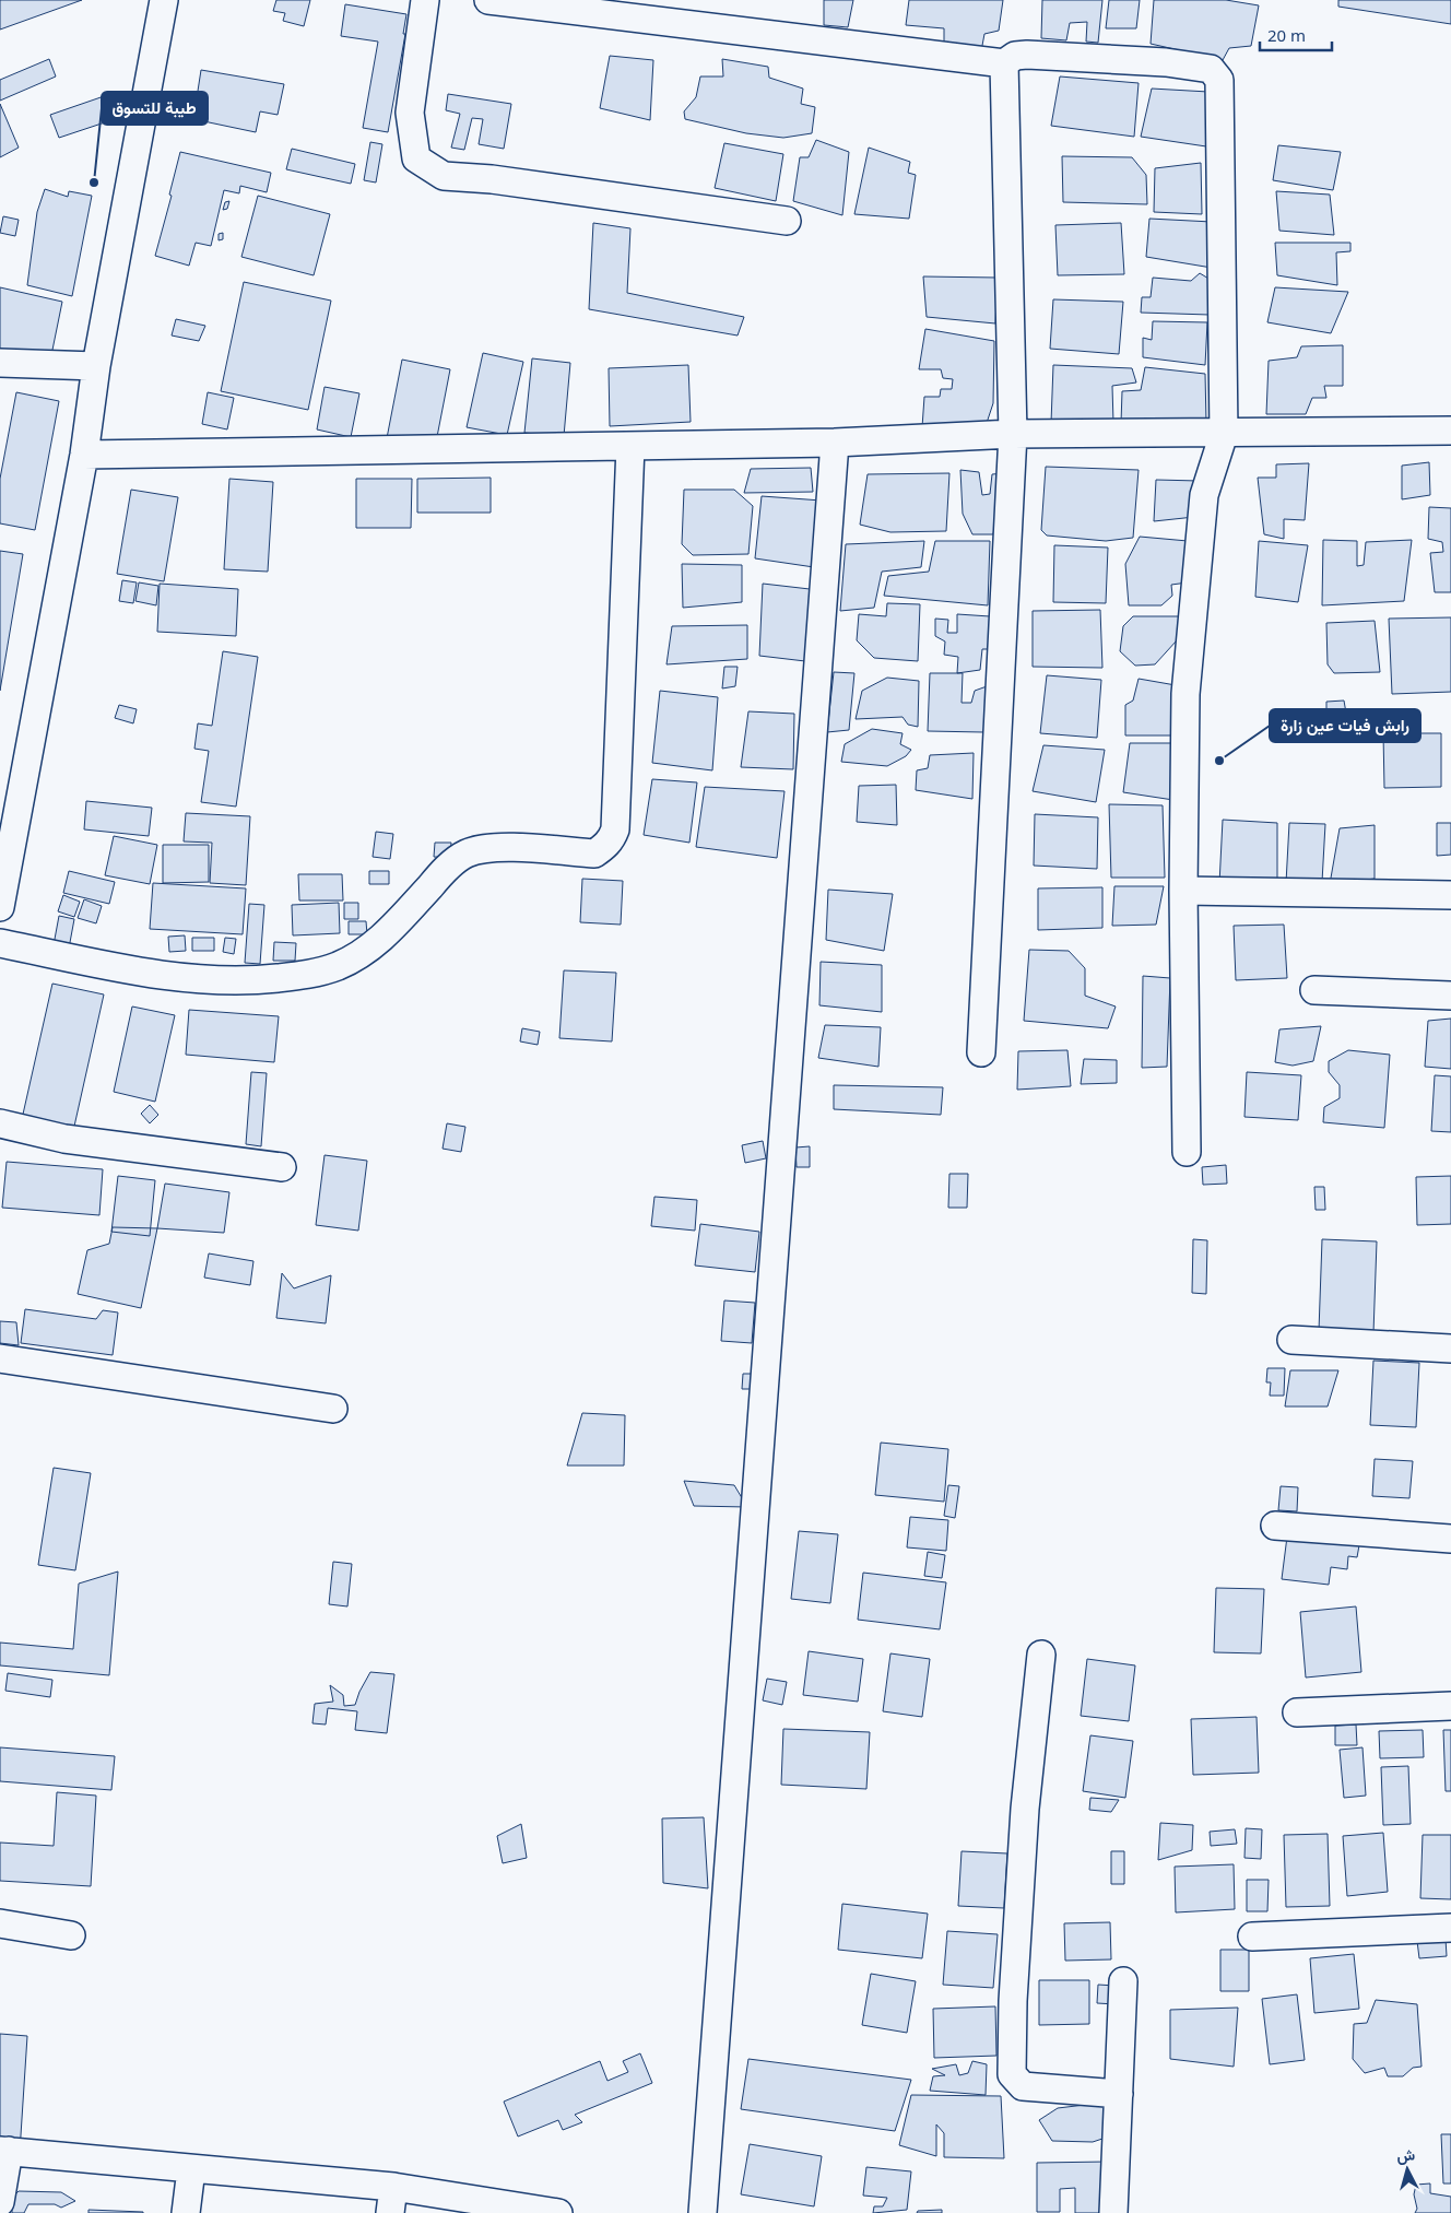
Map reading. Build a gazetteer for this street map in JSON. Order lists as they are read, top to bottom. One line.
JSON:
{"places":["طيبة للتسوق","رابش فيات عين زارة"],"scale_bar":"20 m","north":"top"}
